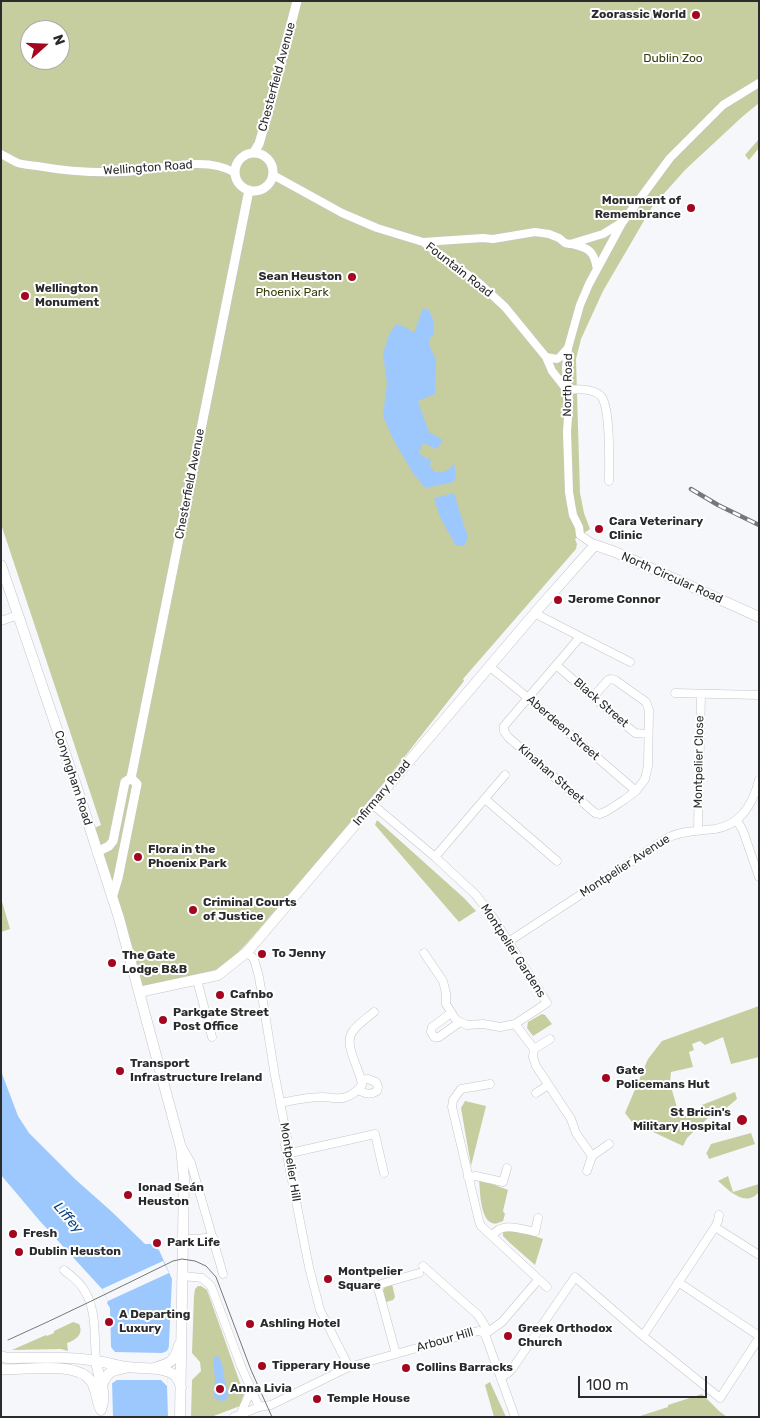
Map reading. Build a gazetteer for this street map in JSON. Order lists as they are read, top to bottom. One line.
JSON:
{"streets":{"main road":["North Circular Road","Conyngham Road","Infirmary Road"],"street":["Chesterfield Avenue","Wellington Road","Fountain Road","North Road","Black Street","Aberdeen Street","Montpelier Close","Kinahan Street","Montpelier Avenue","Montpelier Gardens","Montpelier Hill","Arbour Hill"]},"crossings":[["Chesterfield Avenue","Wellington Road"],["Chesterfield Avenue","Fountain Road"],["Chesterfield Avenue","Conyngham Road"],["Wellington Road","Fountain Road"],["Fountain Road","North Road"],["North Road","North Circular Road"],["North Road","Infirmary Road"],["North Circular Road","Infirmary Road"],["Aberdeen Street","Kinahan Street"],["Aberdeen Street","Infirmary Road"],["Montpelier Close","Montpelier Avenue"],["Conyngham Road","Infirmary Road"],["Infirmary Road","Montpelier Gardens"],["Infirmary Road","Montpelier Hill"],["Montpelier Avenue","Montpelier Gardens"],["Montpelier Hill","Arbour Hill"]],"water":["Liffey"],"parks":["Dublin Zoo","Phoenix Park"],"places":["Zoorassic World","Monument of Remembrance","Sean Heuston","Wellington Monument","Cara Veterinary Clinic","Jerome Connor","Flora in the Phoenix Park","Criminal Courts of Justice","To Jenny","The Gate Lodge B&B","Cafnbo","Parkgate Street Post Office","Transport Infrastructure Ireland","Gate Policemans Hut","St Bricin's Military Hospital","Ionad Seán Heuston","Fresh","Park Life","Dublin Heuston","Montpelier Square","A Departing Luxury","Ashling Hotel","Greek Orthodox Church","Tipperary House","Collins Barracks","Anna Livia","Temple House"],"scale_bar":"100 m","north":"right"}
